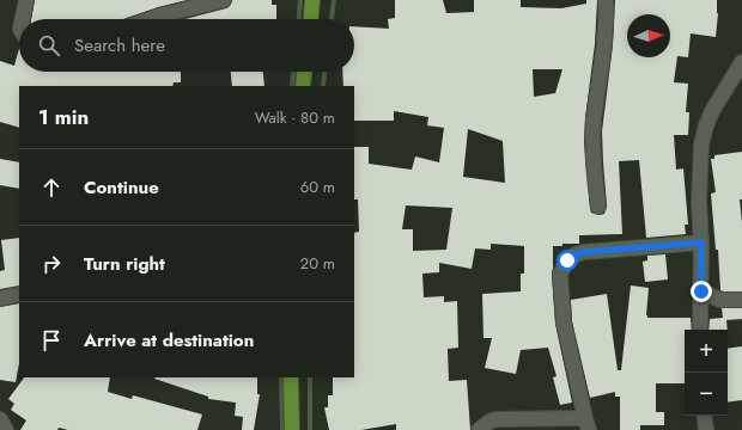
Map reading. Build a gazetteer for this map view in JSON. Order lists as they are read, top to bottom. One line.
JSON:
{"north":"right","page":{"search":"Search here","heading":["1 min","Walk · 80 m"],"list":[["Continue","60 m"],["Turn right","20 m"],"Arrive at destination"],"map_buttons":["+","−"]}}
